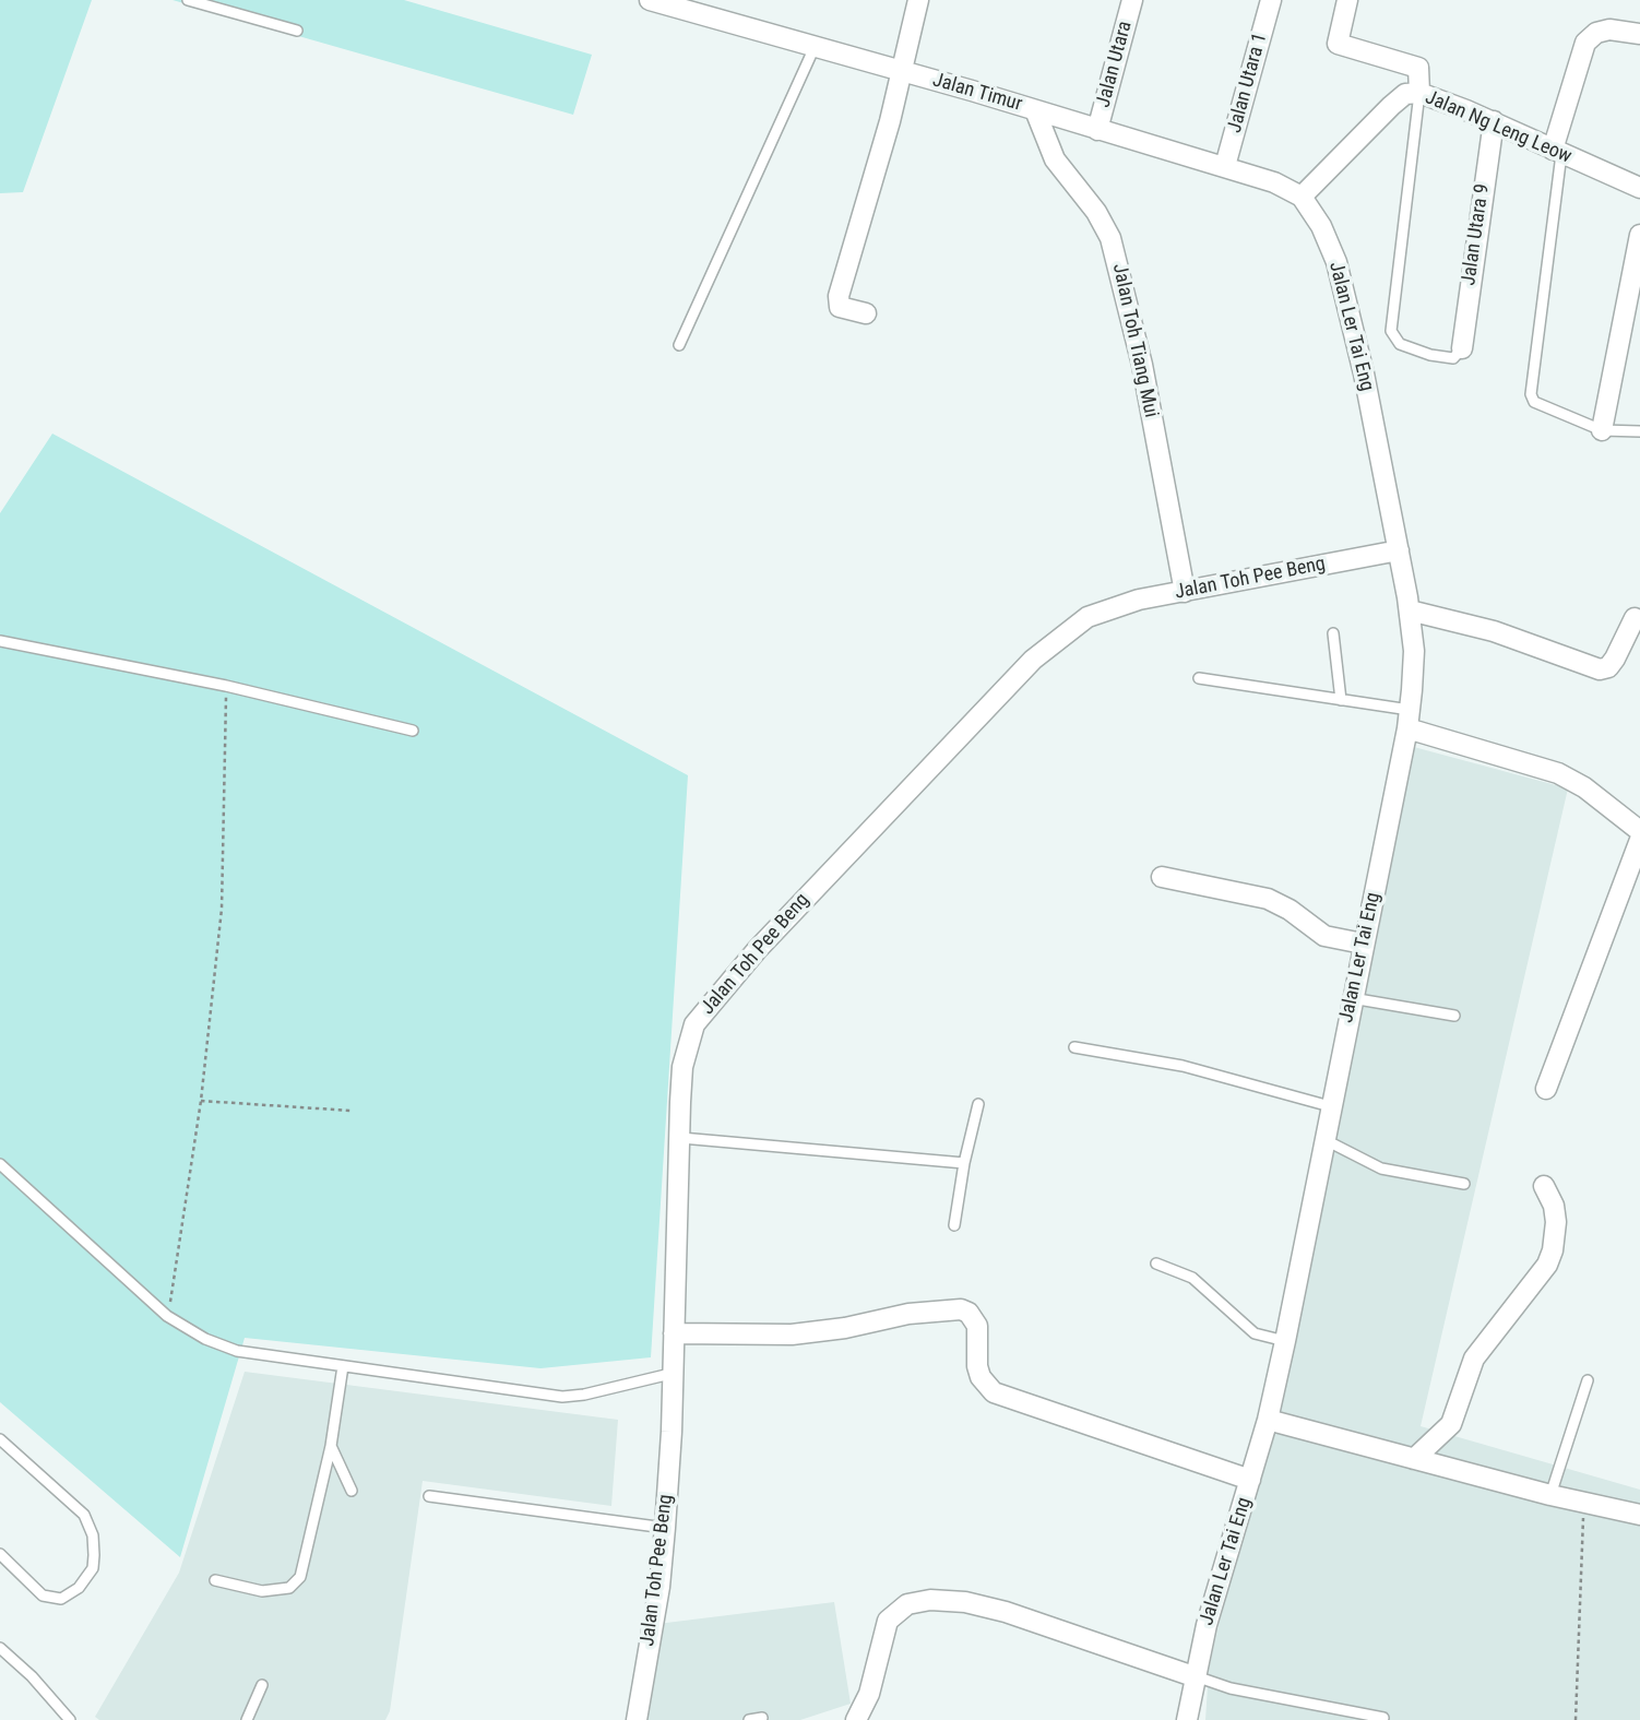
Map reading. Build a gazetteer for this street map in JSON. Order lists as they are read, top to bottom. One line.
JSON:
{"streets":{"street":["Jalan Utara","Jalan Utara 1","Jalan Timur","Jalan Ng Leng Leow","Jalan Utara 9","Jalan Ler Tai Eng","Jalan Toh Tiang Mui","Jalan Toh Pee Beng"]},"crossings":[["Jalan Utara","Jalan Timur"],["Jalan Utara 1","Jalan Timur"],["Jalan Timur","Jalan Ng Leng Leow"],["Jalan Timur","Jalan Ler Tai Eng"],["Jalan Timur","Jalan Toh Tiang Mui"],["Jalan Ng Leng Leow","Jalan Utara 9"],["Jalan Ng Leng Leow","Jalan Ler Tai Eng"],["Jalan Ler Tai Eng","Jalan Toh Pee Beng"],["Jalan Toh Tiang Mui","Jalan Toh Pee Beng"]]}
